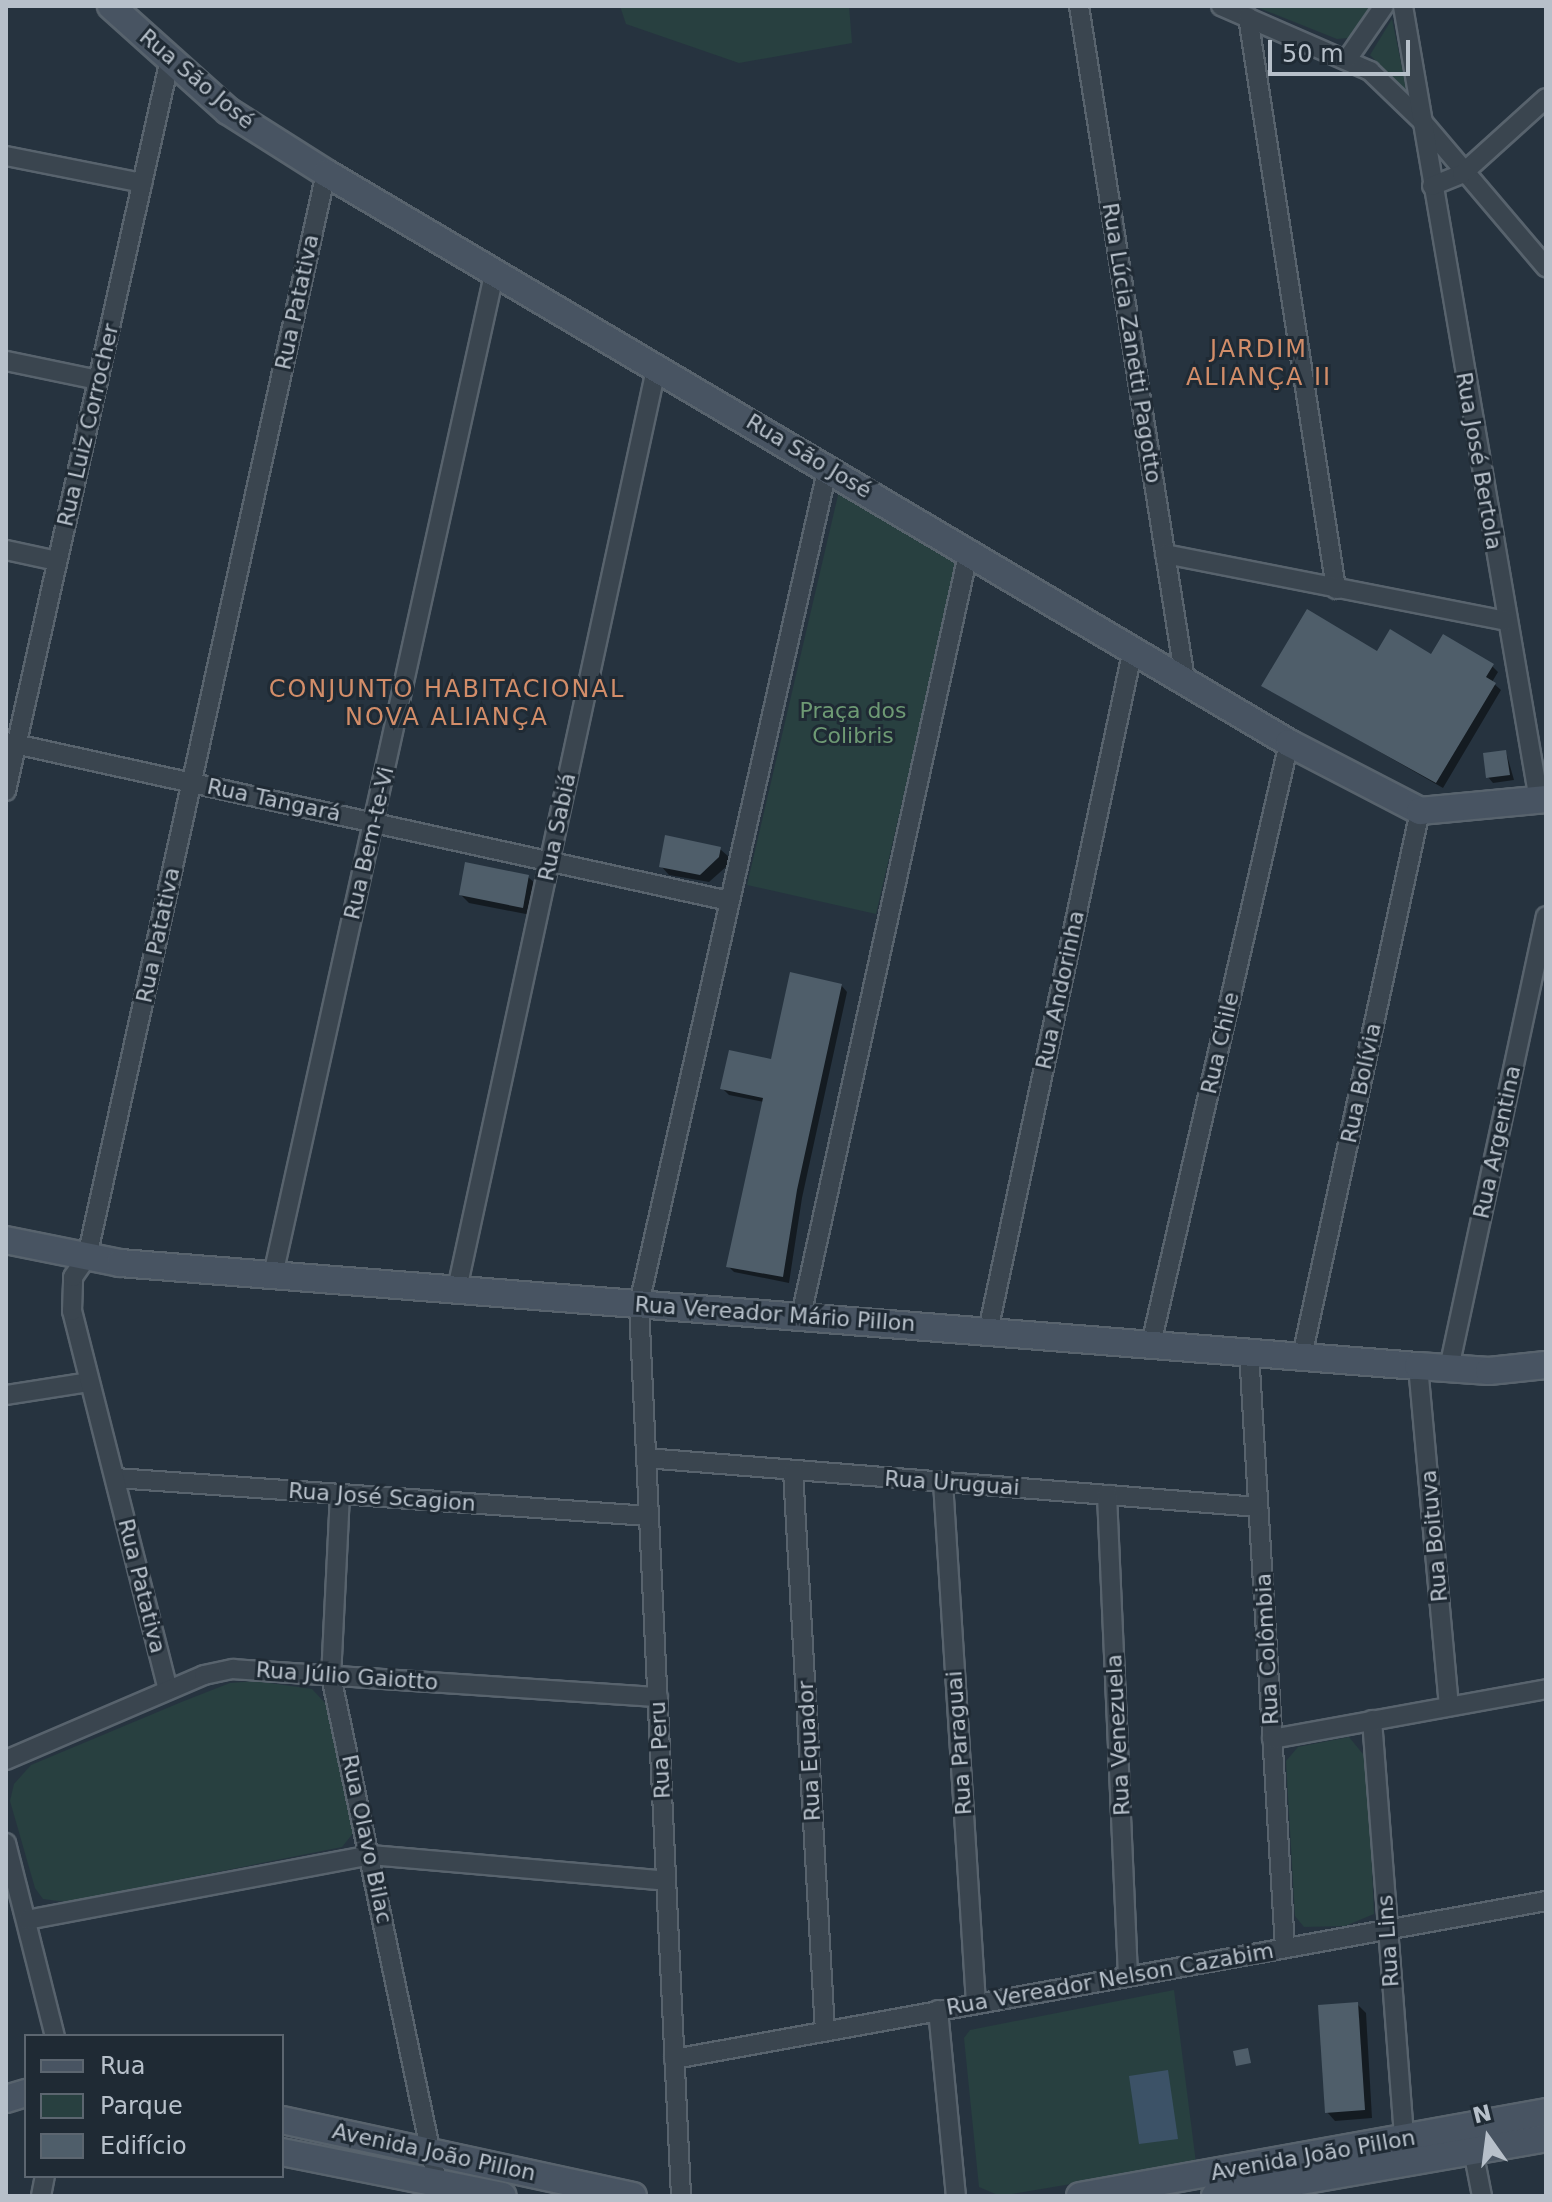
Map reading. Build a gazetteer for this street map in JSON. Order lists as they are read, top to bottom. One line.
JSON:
{"streets":{"street":["Rua São José","Rua Patativa","Rua Lúcia Zanetti Pagotto","Rua Luiz Corrocher","Rua José Bertola","Rua Tangará","Rua Sabiá","Rua Bem-te-Vi","Rua Andorinha","Rua Chile","Rua Bolívia","Rua Argentina","Rua Vereador Mário Pillon","Rua Uruguai","Rua José Scagion","Rua Boituva","Rua Colômbia","Rua Júlio Gaiotto","Rua Venezuela","Rua Paraguai","Rua Peru","Rua Equador","Rua Olavo Bilac","Rua Lins","Rua Vereador Nelson Cazabim","Avenida João Pillon"]},"crossings":[["Rua São José","Rua Patativa"],["Rua São José","Rua Lúcia Zanetti Pagotto"],["Rua São José","Rua Luiz Corrocher"],["Rua São José","Rua Sabiá"],["Rua São José","Rua Bem-te-Vi"],["Rua São José","Rua Andorinha"],["Rua São José","Rua Chile"],["Rua São José","Rua Bolívia"],["Rua Patativa","Rua Tangará"],["Rua Patativa","Rua Vereador Mário Pillon"],["Rua Patativa","Rua José Scagion"],["Rua Patativa","Rua Júlio Gaiotto"],["Rua Luiz Corrocher","Rua Tangará"],["Rua Tangará","Rua Sabiá"],["Rua Tangará","Rua Bem-te-Vi"],["Rua Sabiá","Rua Vereador Mário Pillon"],["Rua Bem-te-Vi","Rua Vereador Mário Pillon"],["Rua Andorinha","Rua Vereador Mário Pillon"],["Rua Chile","Rua Vereador Mário Pillon"],["Rua Bolívia","Rua Vereador Mário Pillon"],["Rua Argentina","Rua Vereador Mário Pillon"],["Rua Vereador Mário Pillon","Rua Boituva"],["Rua Vereador Mário Pillon","Rua Colômbia"],["Rua Vereador Mário Pillon","Rua Peru"],["Rua Uruguai","Rua Colômbia"],["Rua Uruguai","Rua Venezuela"],["Rua Uruguai","Rua Paraguai"],["Rua Uruguai","Rua Peru"],["Rua Uruguai","Rua Equador"],["Rua José Scagion","Rua Peru"],["Rua José Scagion","Rua Olavo Bilac"],["Rua Colômbia","Rua Vereador Nelson Cazabim"],["Rua Júlio Gaiotto","Rua Peru"],["Rua Júlio Gaiotto","Rua Olavo Bilac"],["Rua Venezuela","Rua Vereador Nelson Cazabim"],["Rua Paraguai","Rua Vereador Nelson Cazabim"],["Rua Peru","Rua Vereador Nelson Cazabim"],["Rua Equador","Rua Vereador Nelson Cazabim"],["Rua Olavo Bilac","Avenida João Pillon"],["Rua Lins","Rua Vereador Nelson Cazabim"],["Rua Lins","Avenida João Pillon"]],"districts":["JARDIM ALIANÇA II","CONJUNTO HABITACIONAL NOVA ALIANÇA"],"parks":["Praça dos Colibris"],"legend":["Rua","Parque","Edifício"],"scale_bar":"50 m","north":"top"}
